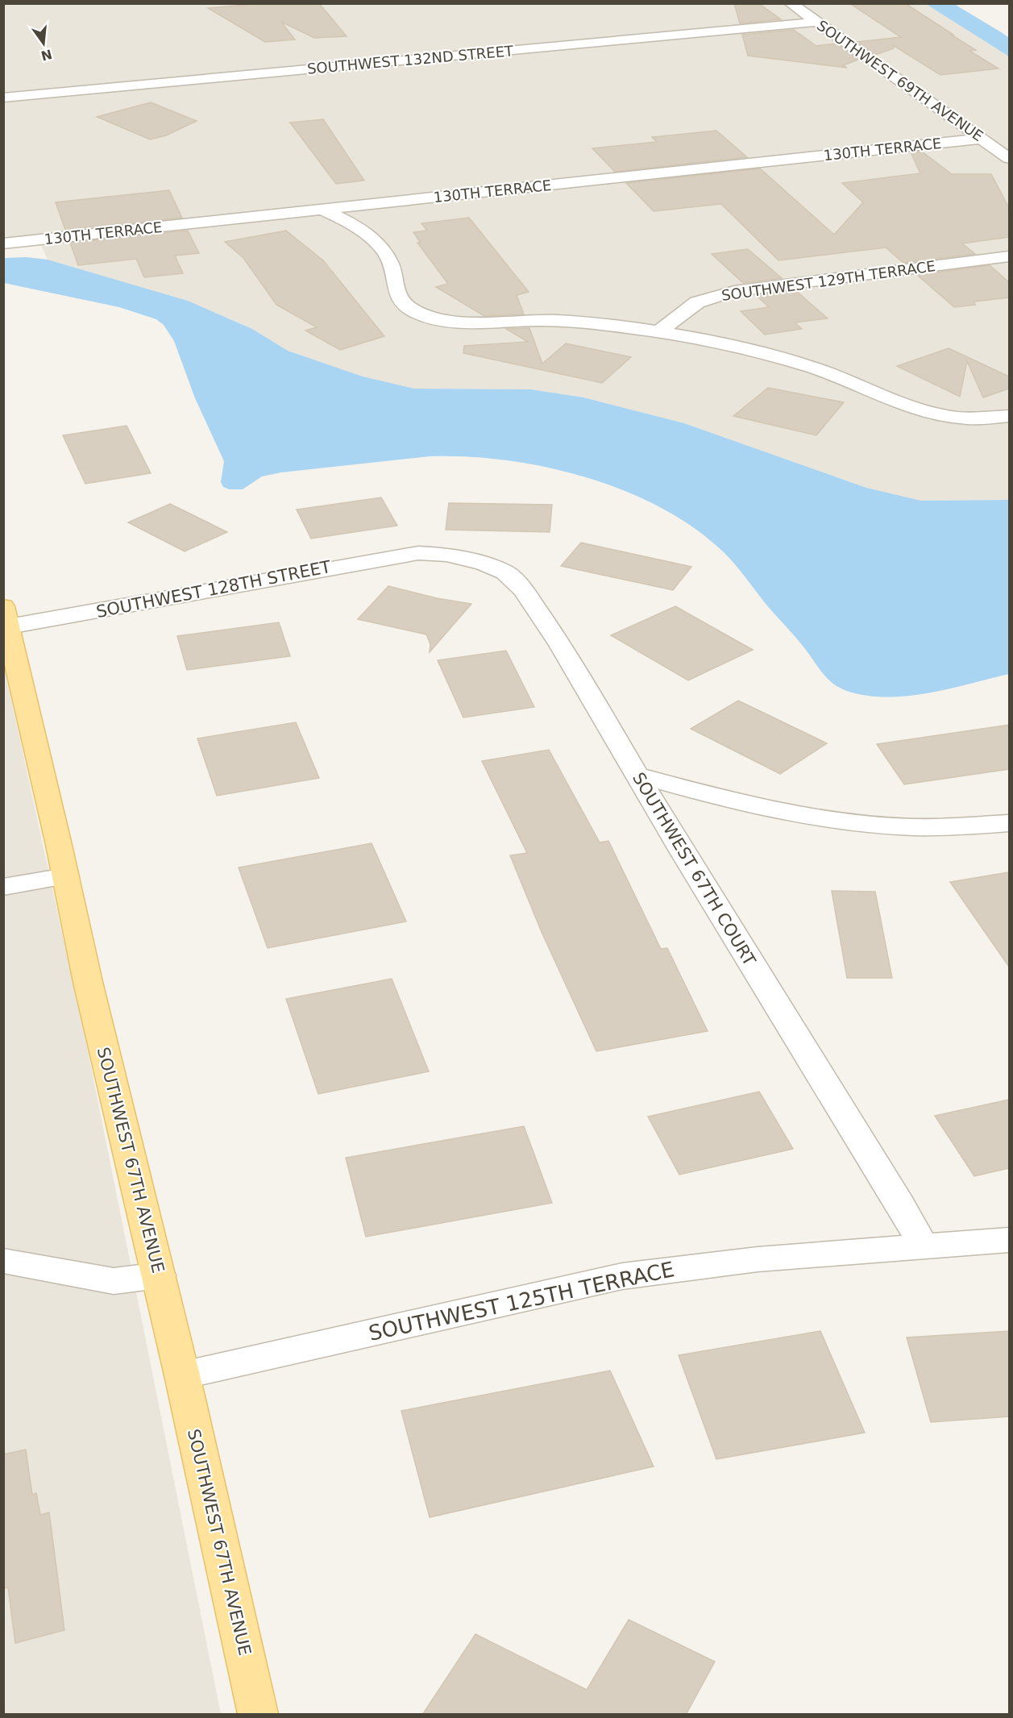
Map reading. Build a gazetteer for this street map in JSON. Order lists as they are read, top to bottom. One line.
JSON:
{"streets":{"main road":["SOUTHWEST 67TH AVENUE"],"street":["SOUTHWEST 132ND STREET","SOUTHWEST 69TH AVENUE","130TH TERRACE","SOUTHWEST 129TH TERRACE","SOUTHWEST 128TH STREET","SOUTHWEST 67TH COURT","SOUTHWEST 125TH TERRACE"]},"crossings":[["SOUTHWEST 132ND STREET","SOUTHWEST 69TH AVENUE"],["SOUTHWEST 69TH AVENUE","130TH TERRACE"],["SOUTHWEST 128TH STREET","SOUTHWEST 67TH COURT"],["SOUTHWEST 128TH STREET","SOUTHWEST 67TH AVENUE"],["SOUTHWEST 67TH COURT","SOUTHWEST 125TH TERRACE"],["SOUTHWEST 67TH AVENUE","SOUTHWEST 125TH TERRACE"]],"north":"bottom"}
